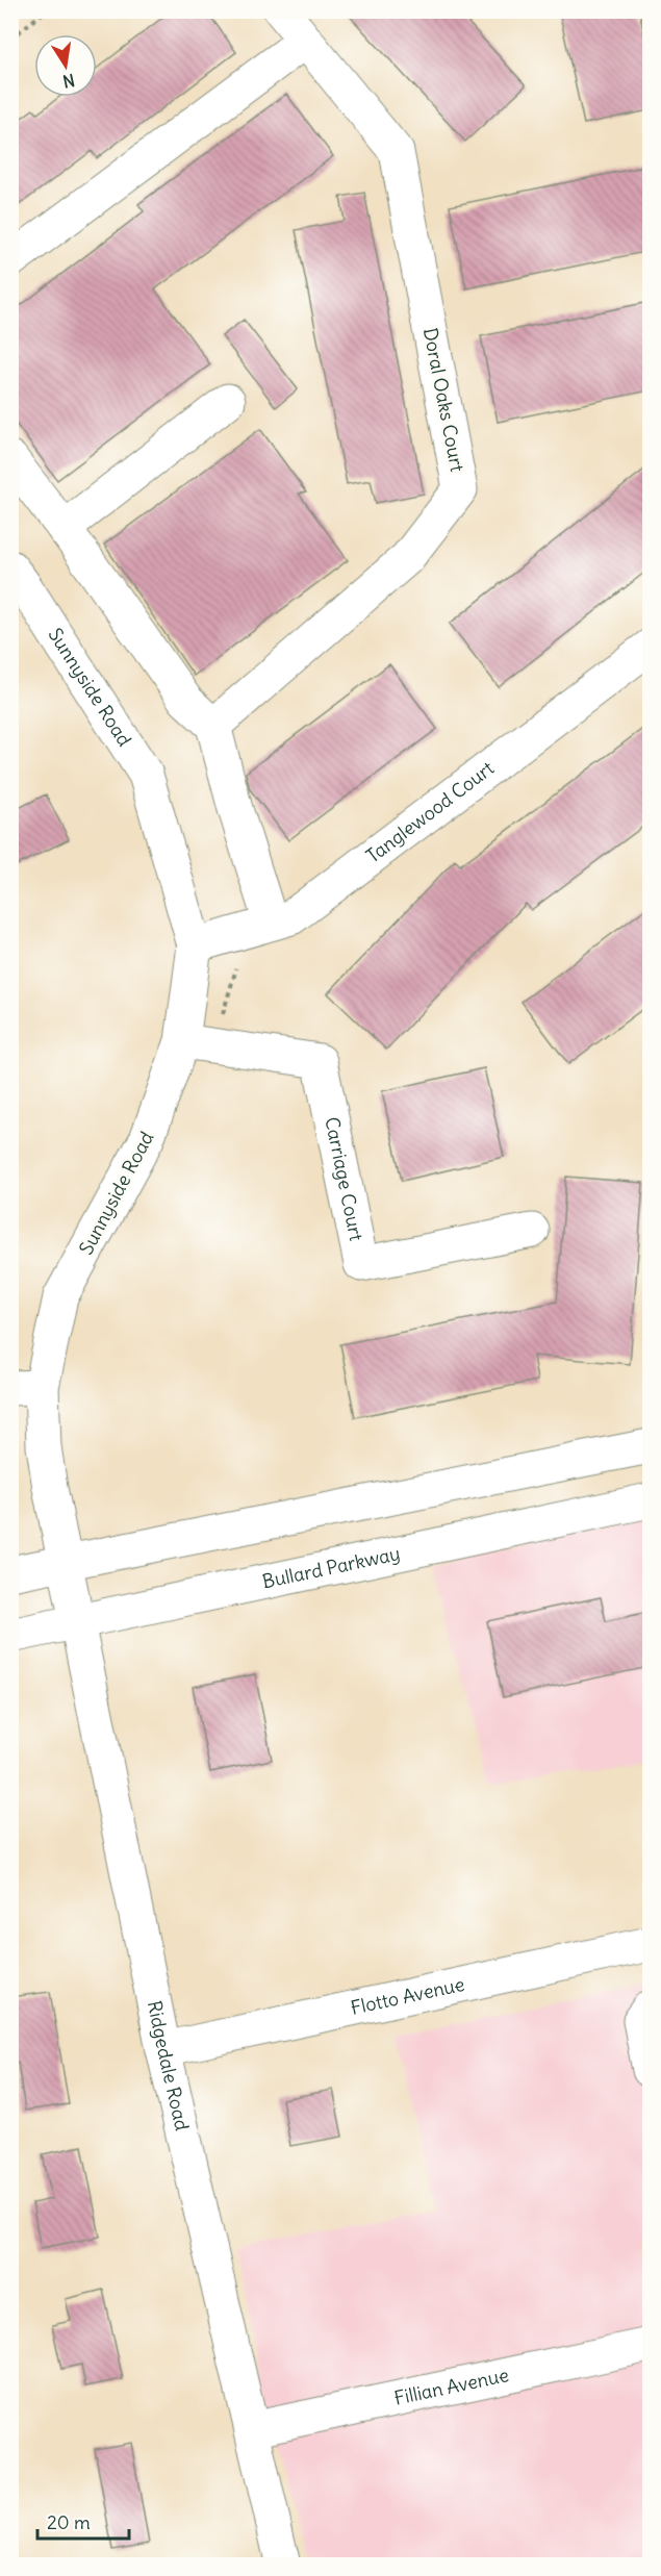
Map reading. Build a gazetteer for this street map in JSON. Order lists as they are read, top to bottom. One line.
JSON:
{"streets":{"street":["Doral Oaks Court","Sunnyside Road","Tanglewood Court","Carriage Court","Bullard Parkway","Flotto Avenue","Ridgedale Road","Fillian Avenue"]},"crossings":[["Sunnyside Road","Tanglewood Court"],["Sunnyside Road","Carriage Court"],["Sunnyside Road","Ridgedale Road"],["Bullard Parkway","Ridgedale Road"],["Flotto Avenue","Ridgedale Road"],["Ridgedale Road","Fillian Avenue"]],"scale_bar":"20 m","north":"bottom"}
